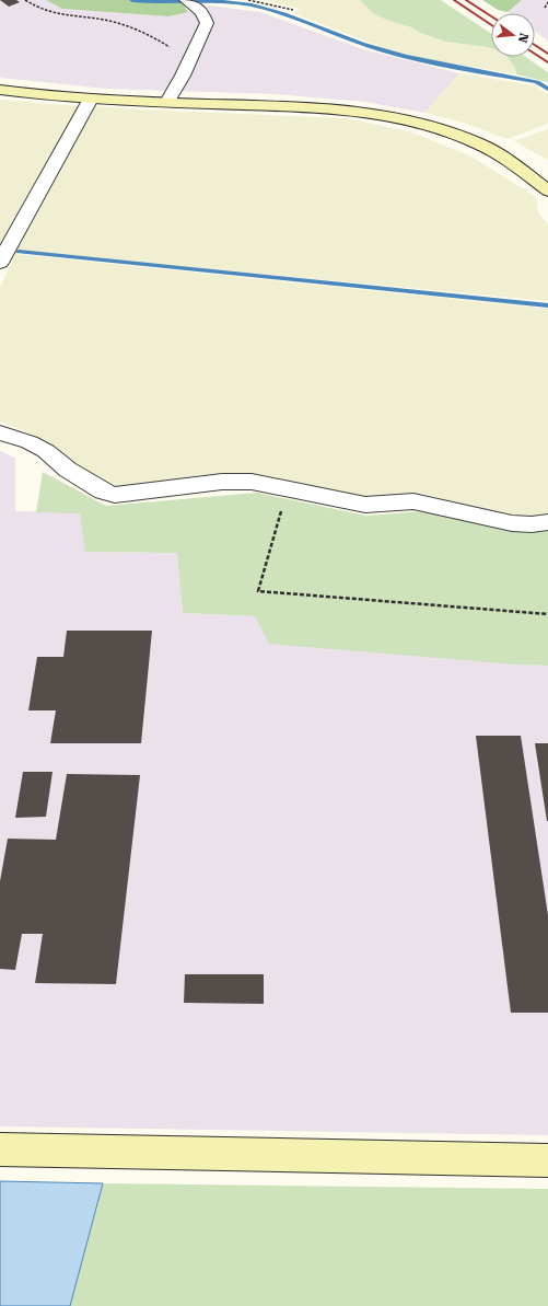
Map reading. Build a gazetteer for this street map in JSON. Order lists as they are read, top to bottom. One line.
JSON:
{"north":"right"}
